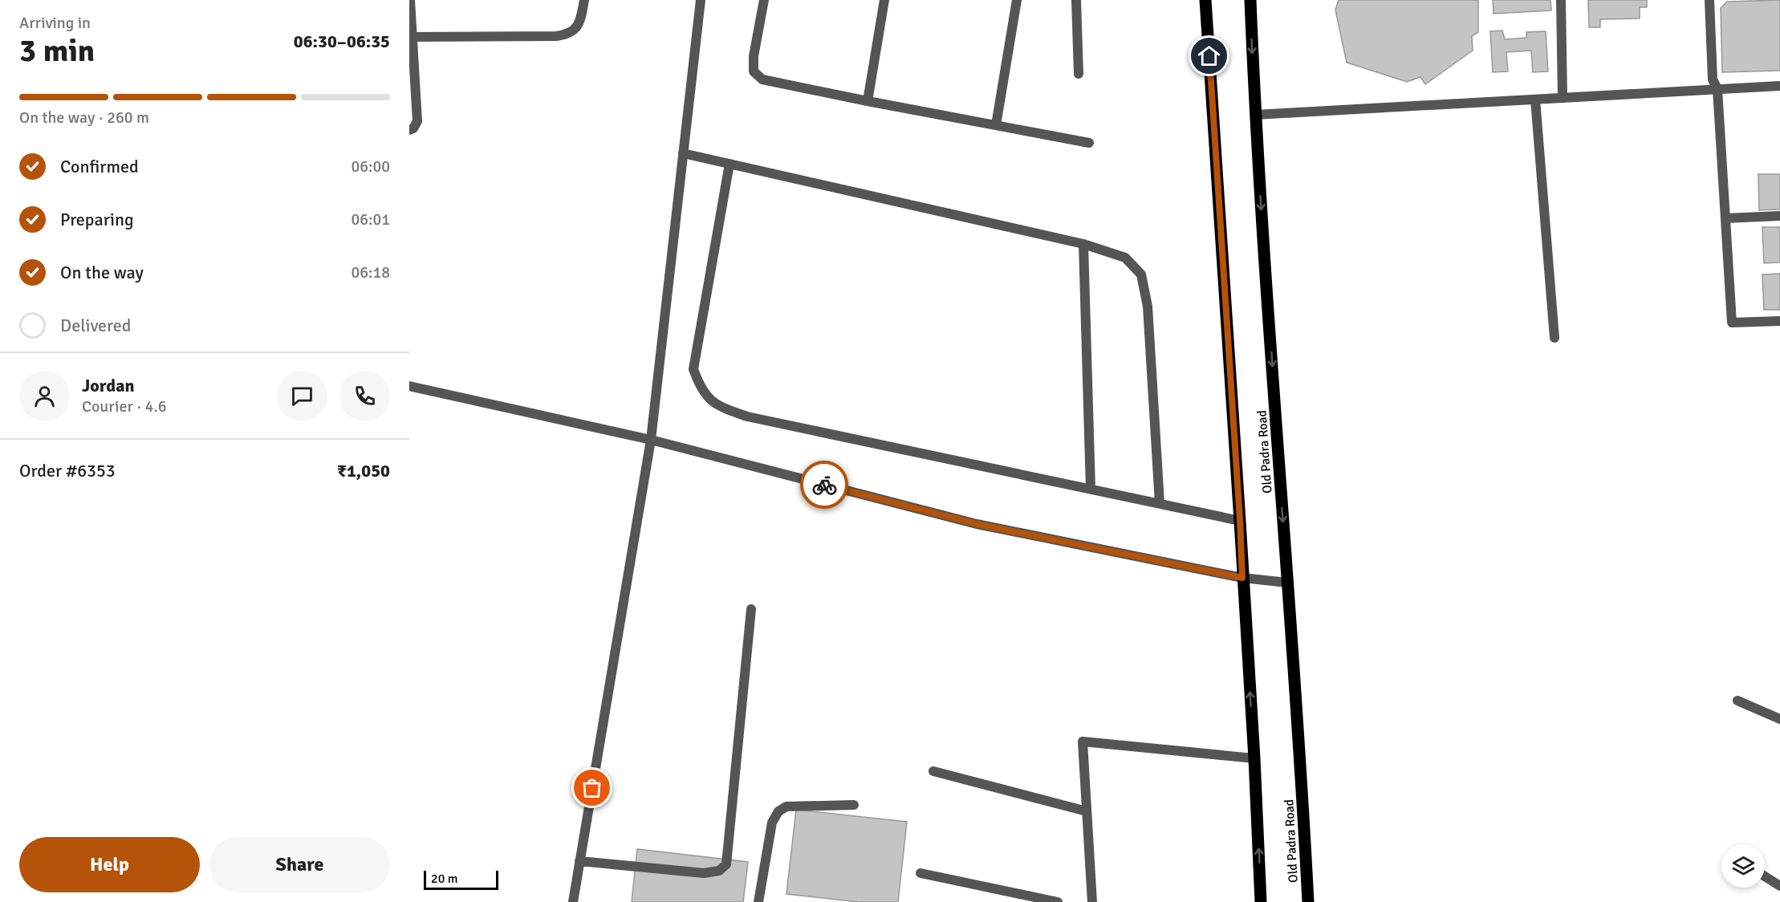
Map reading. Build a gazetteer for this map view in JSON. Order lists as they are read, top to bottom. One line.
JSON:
{"streets":{"main road":["Old Padra Road"]},"scale_bar":"20 m","page":{"heading":["3 min","Arriving in","06:30–06:35"],"panel":["Jordan","Courier · 4.6","Order #6353","₹1,050"],"bar":"On the way · 260 m","list":[["Confirmed","06:00"],["Preparing","06:01"],["On the way","06:18"],"Delivered"],"buttons":["Help","Share"],"scale":"20 m"}}
